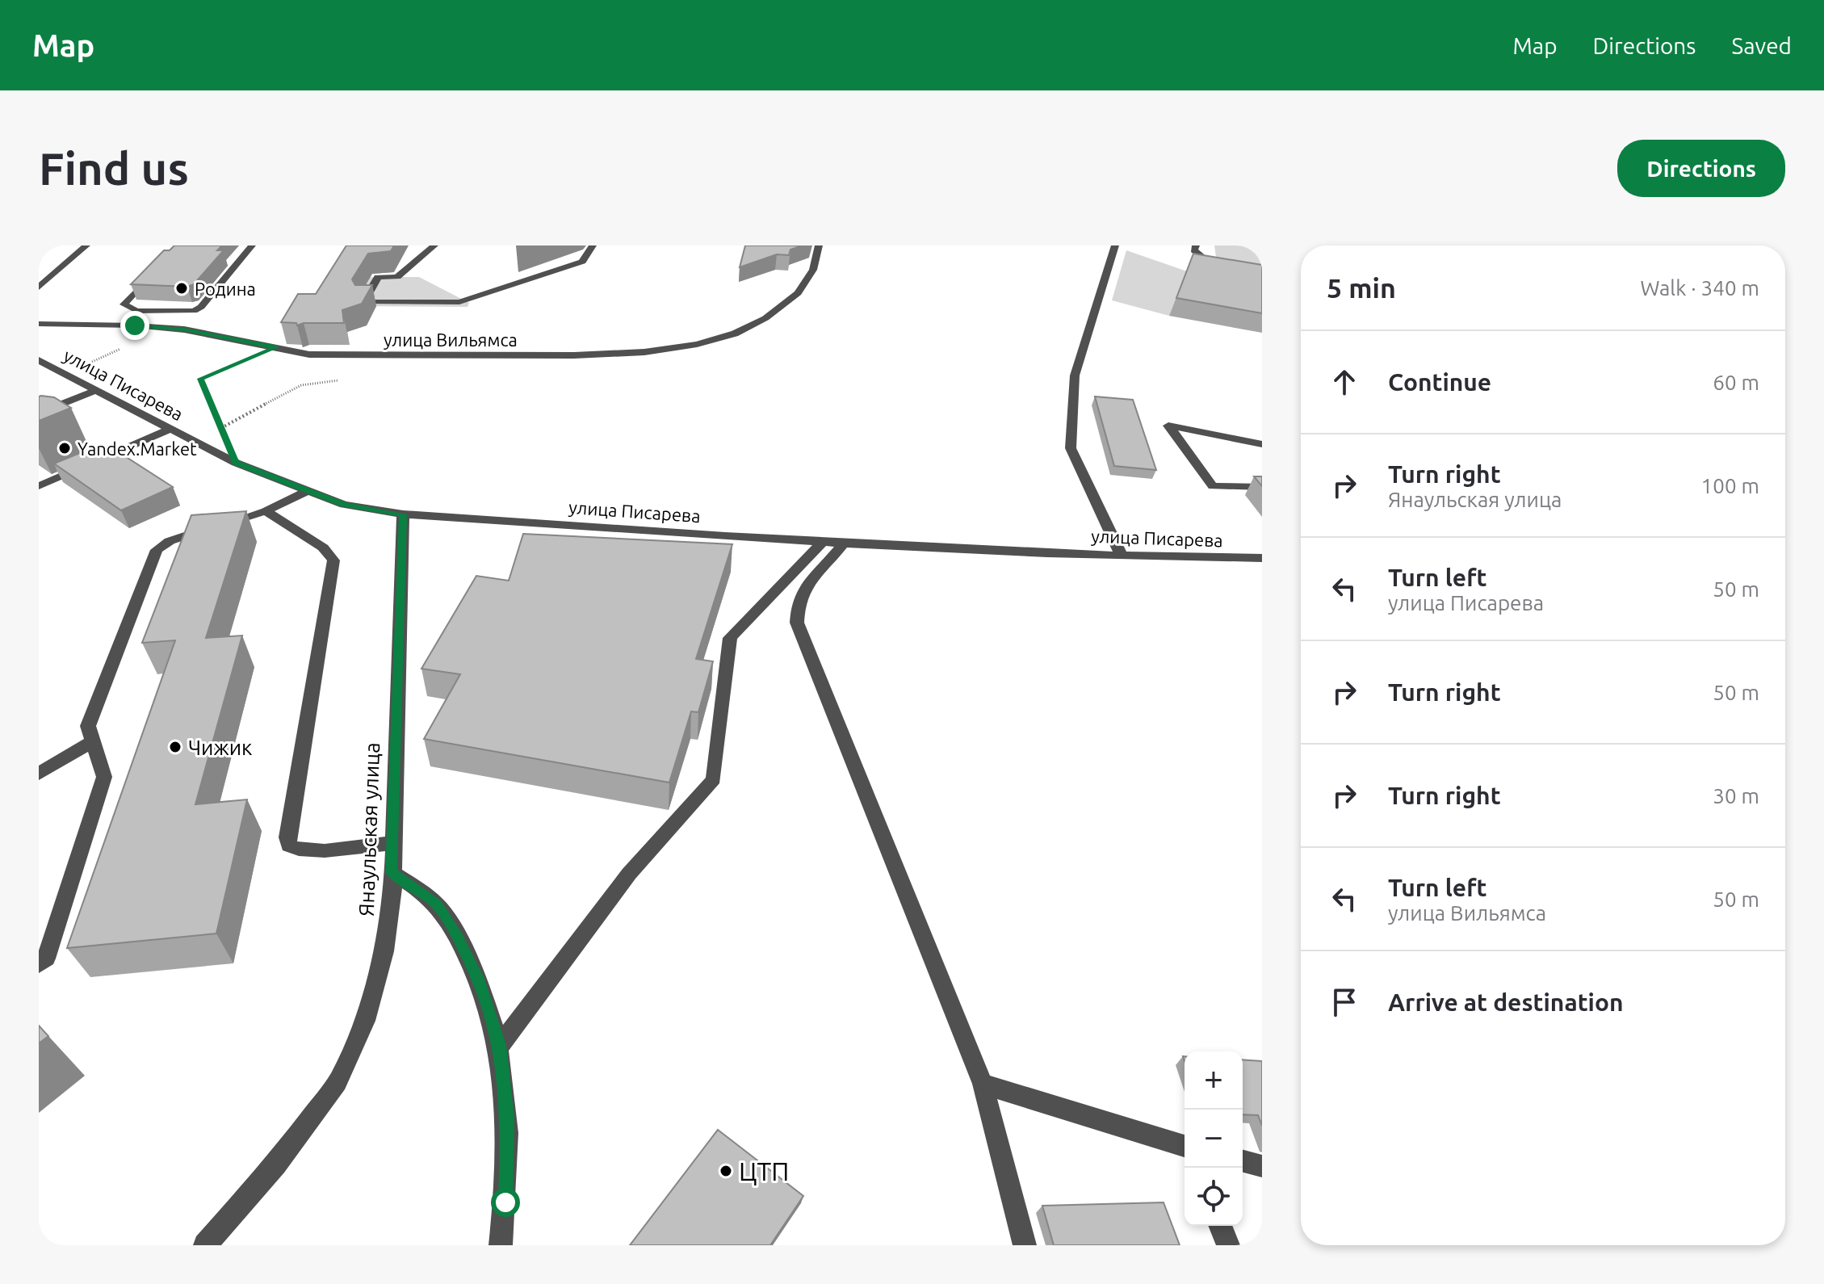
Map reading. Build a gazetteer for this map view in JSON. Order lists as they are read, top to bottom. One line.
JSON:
{"streets":{"street":["улица Вильямса","улица Писарева","Янаульская улица"]},"crossings":[["улица Писарева","Янаульская улица"]],"places":["Родина","Yandex.Market","Чижик","ЦТП"],"page":{"header":"Map","nav":["Map","Directions","Saved"],"buttons":"Directions","title":"Find us","heading":["5 min","Walk · 340 m"],"list":[["Continue","60 m"],["Turn right","Янаульская улица","100 m"],["Turn left","улица Писарева","50 m"],["Turn right","50 m"],["Turn right","30 m"],["Turn left","улица Вильямса","50 m"],"Arrive at destination"],"map_buttons":["+","−"]}}
